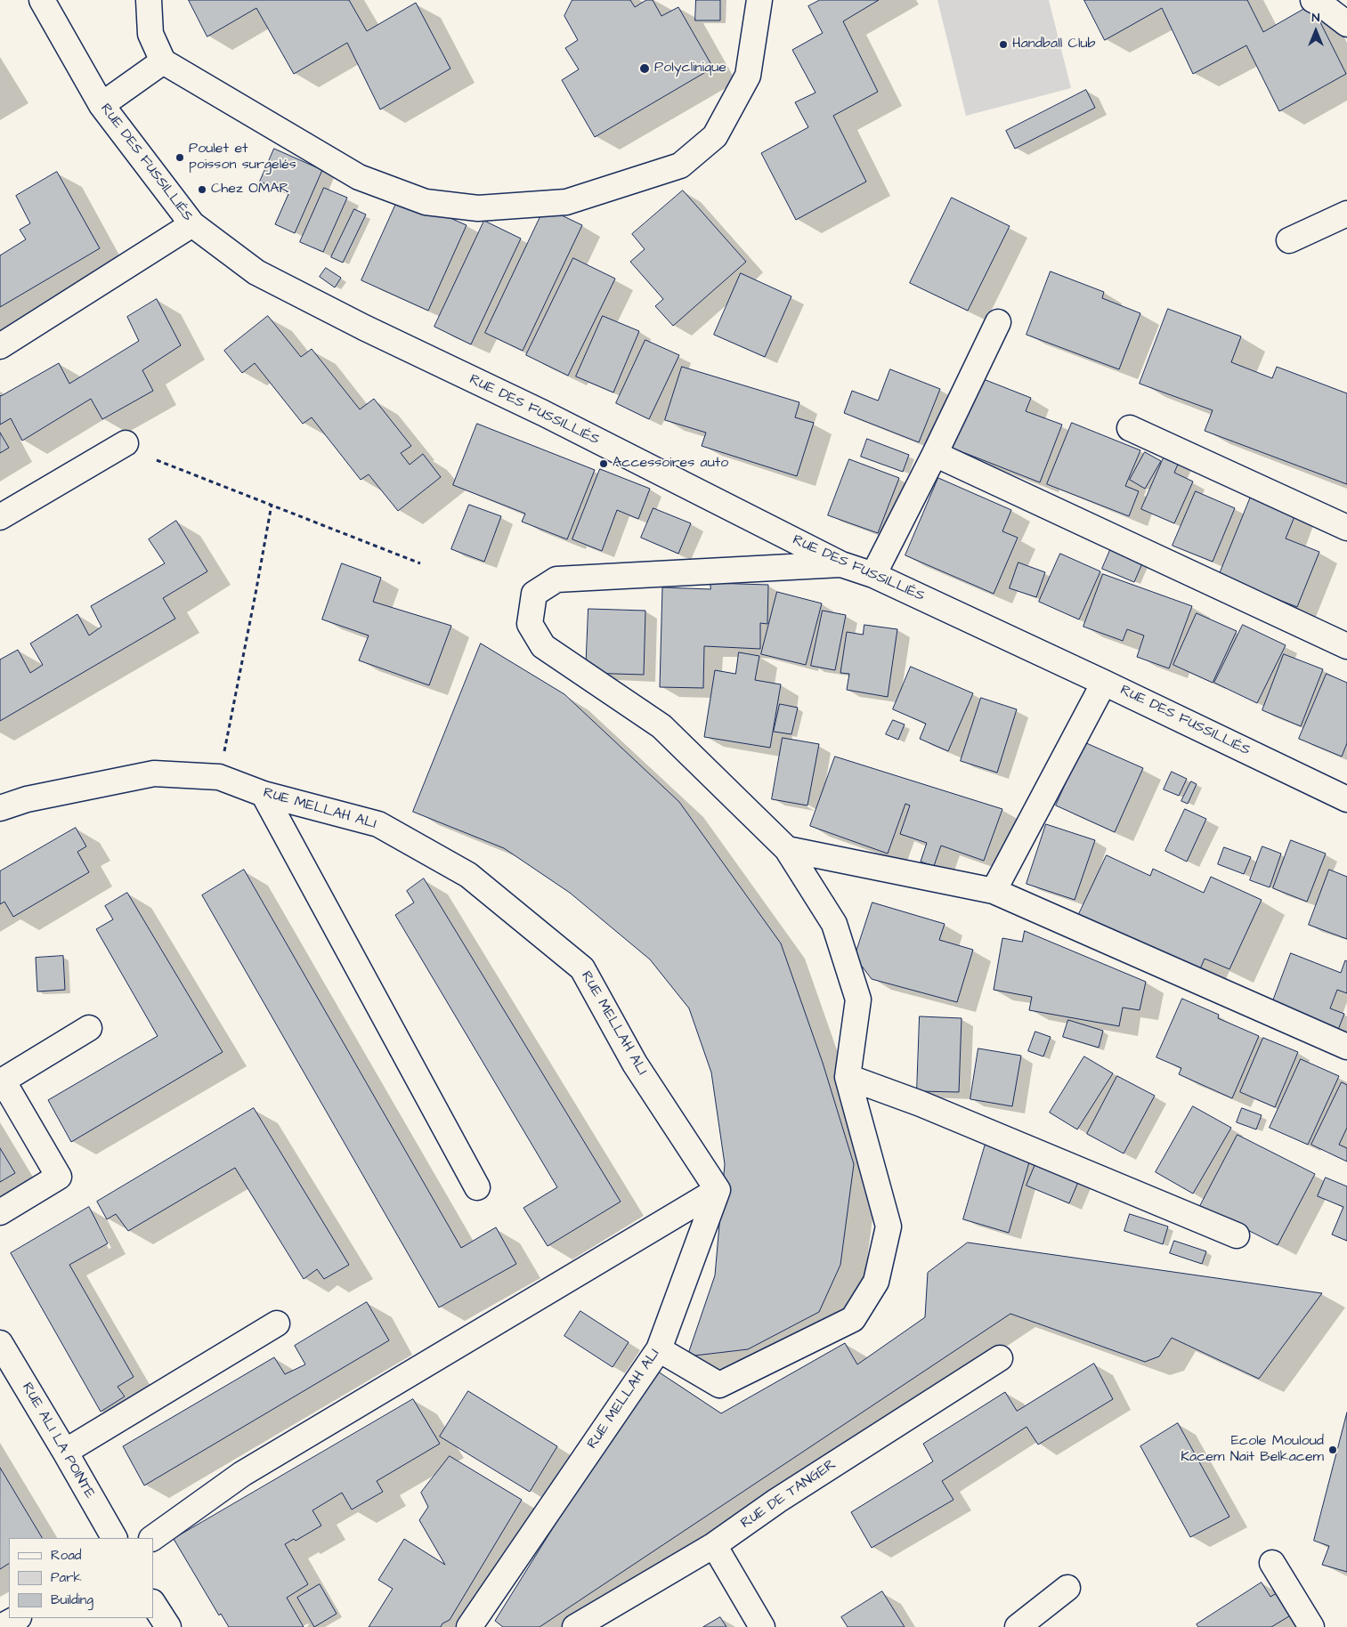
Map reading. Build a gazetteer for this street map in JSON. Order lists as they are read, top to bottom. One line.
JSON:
{"streets":{"street":["RUE DES FUSSILLIÉS","RUE MELLAH ALI","RUE ALI LA POINTE","RUE DE TANGER"]},"places":["Handball Club","Polyclinique","Poulet et poisson surgelés","Chez OMAR","Accessoires auto","Ecole Mouloud Kacem Nait Belkacem"],"legend":["Road","Park","Building"],"north":"top"}
